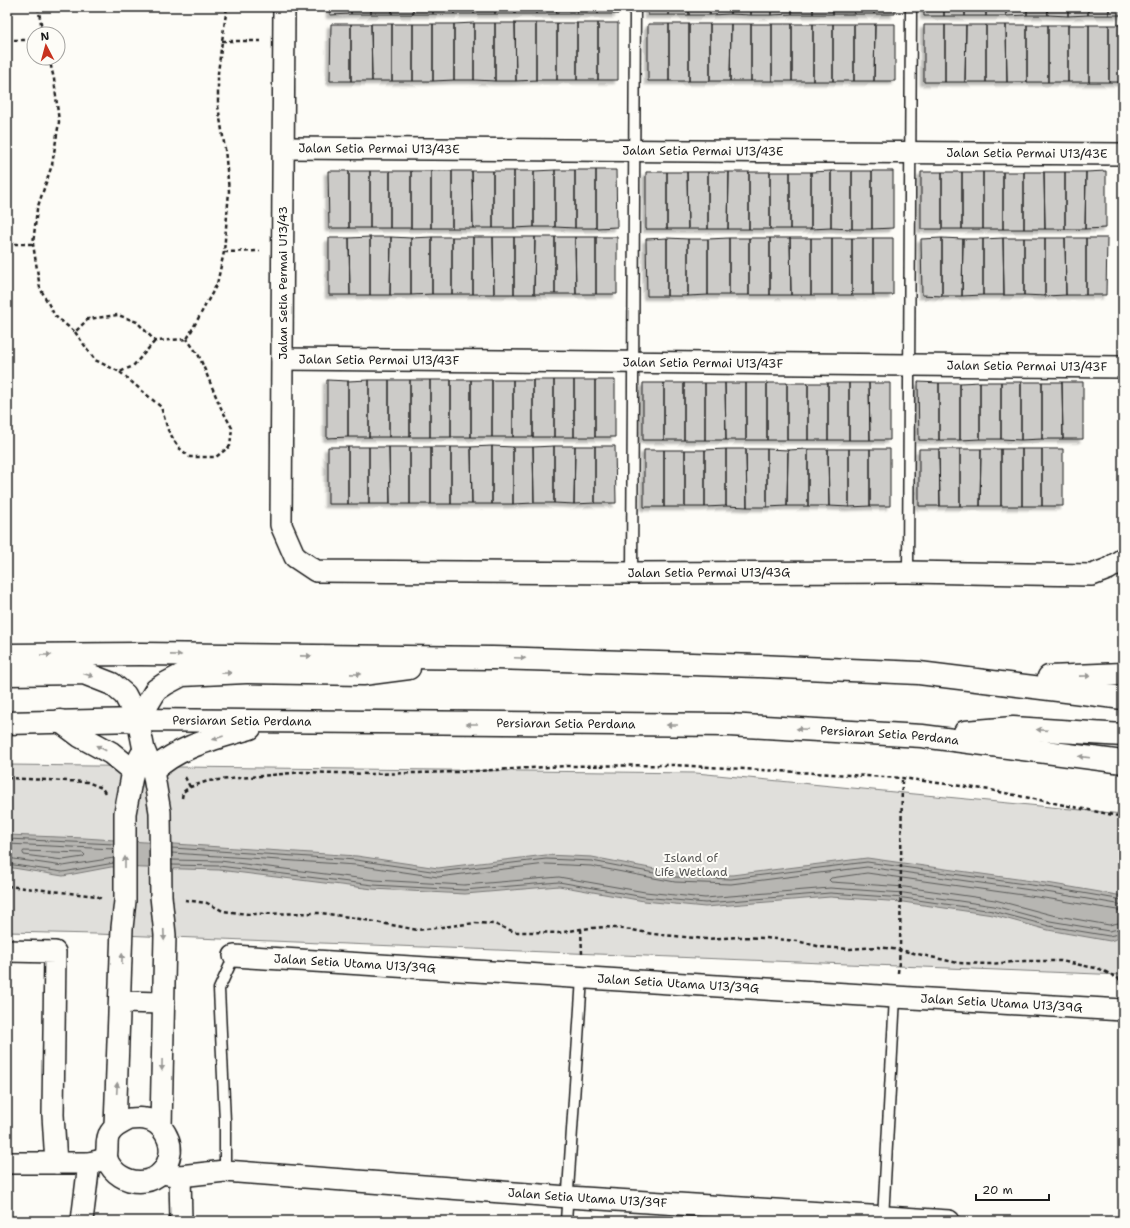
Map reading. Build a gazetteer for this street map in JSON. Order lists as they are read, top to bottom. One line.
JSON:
{"streets":{"main road":["Persiaran Setia Perdana"],"street":["Jalan Setia Permai U13/43E","Jalan Setia Permai U13/43","Jalan Setia Permai U13/43F","Jalan Setia Permai U13/43G","Jalan Setia Utama U13/39G","Jalan Setia Utama U13/39F"]},"crossings":[["Jalan Setia Permai U13/43E","Jalan Setia Permai U13/43"],["Jalan Setia Permai U13/43","Jalan Setia Permai U13/43F"],["Jalan Setia Permai U13/43","Jalan Setia Permai U13/43G"]],"parks":["Island of Life Wetland"],"scale_bar":"20 m","north":"top"}
